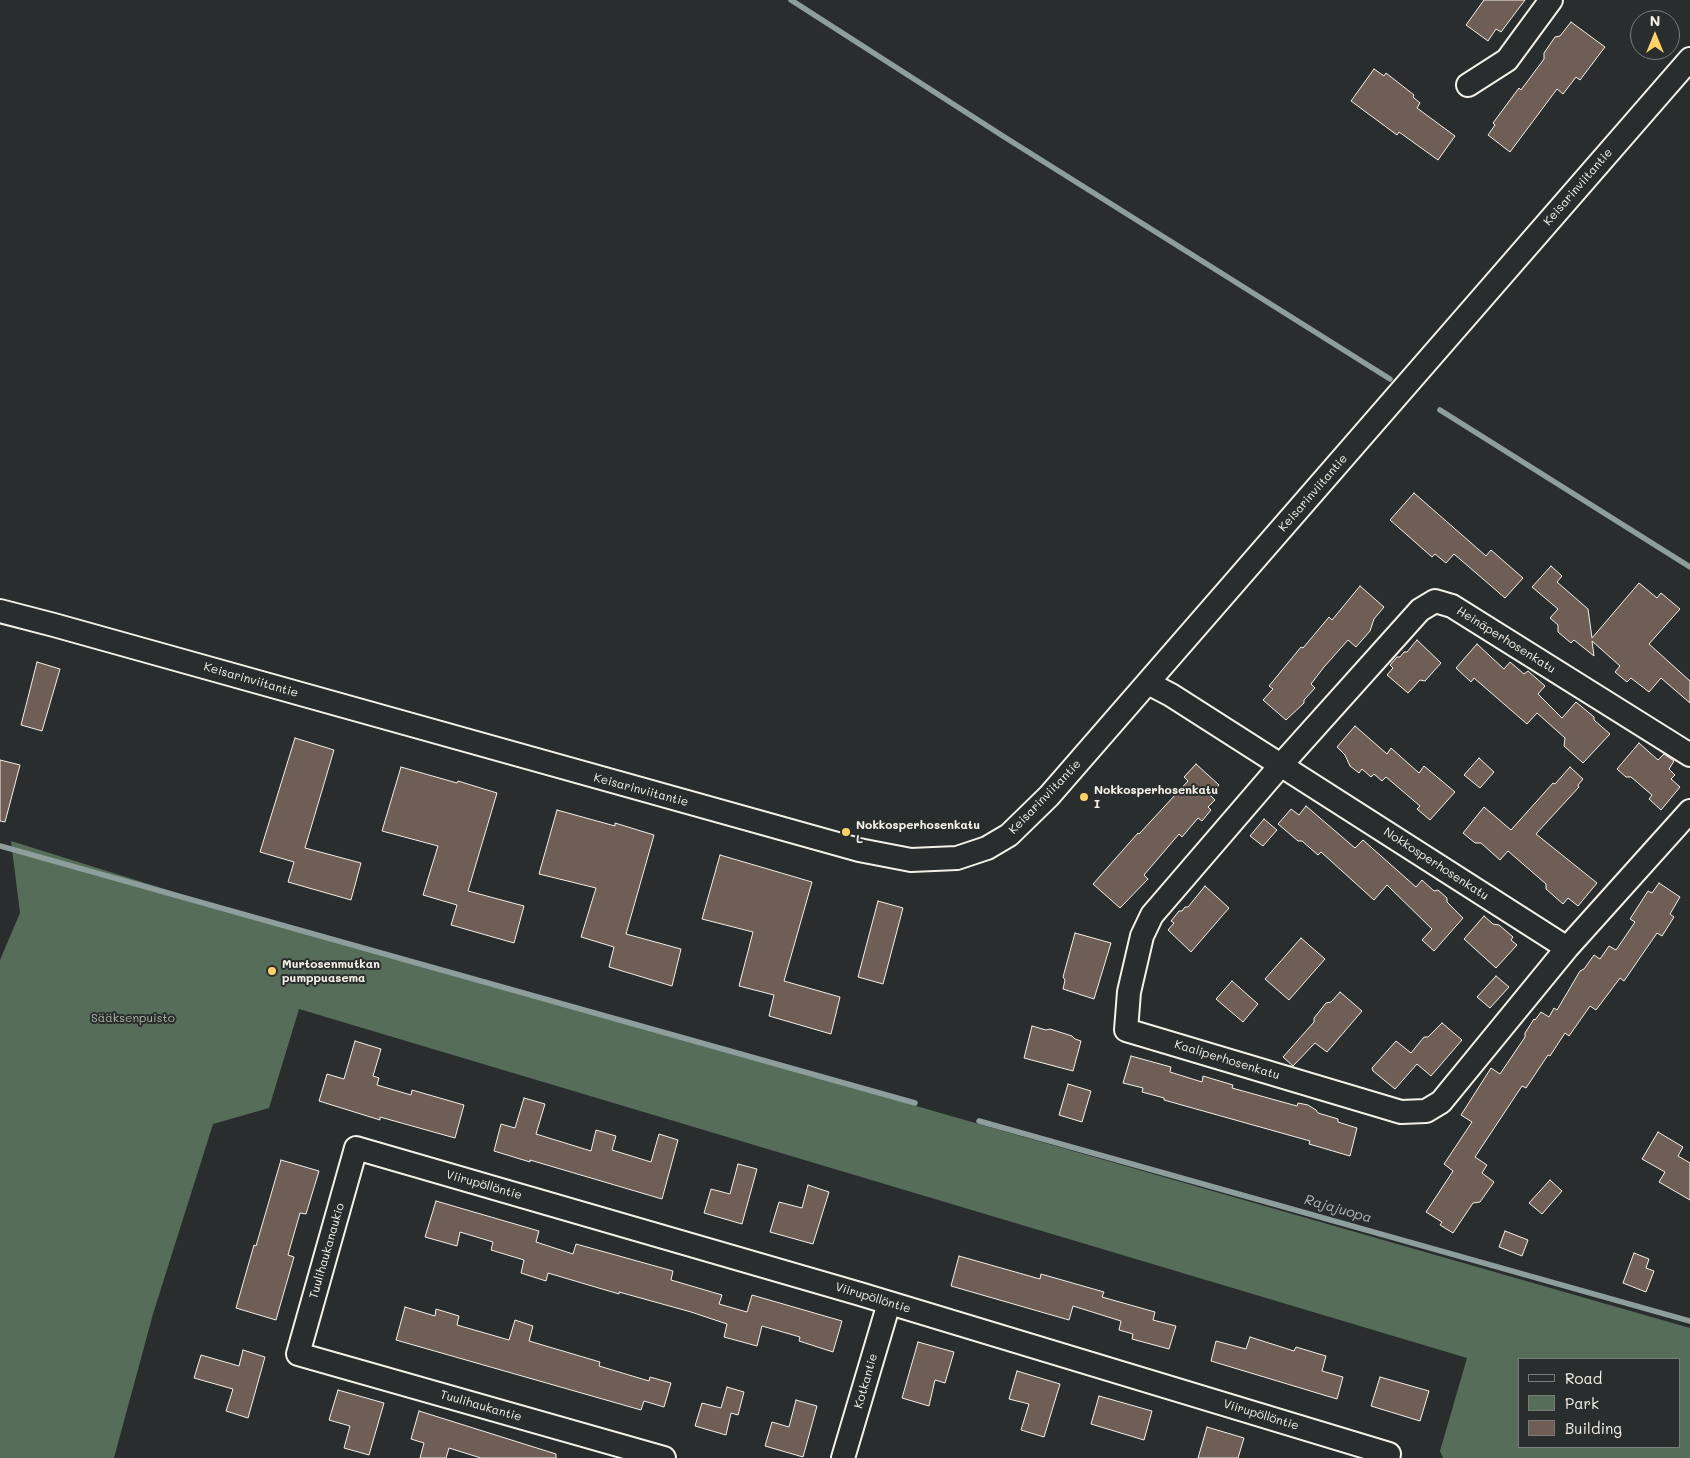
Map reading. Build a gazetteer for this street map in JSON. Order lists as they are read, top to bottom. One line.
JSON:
{"streets":{"street":["Keisarinviitantie","Heinäperhosenkatu","Nokkosperhosenkatu","Kaaliperhosenkatu","Viirupöllöntie","Tuulihaukanaukio","Kotkantie","Tuulihaukantie"]},"crossings":[["Keisarinviitantie","Nokkosperhosenkatu"],["Heinäperhosenkatu","Nokkosperhosenkatu"],["Heinäperhosenkatu","Kaaliperhosenkatu"],["Nokkosperhosenkatu","Kaaliperhosenkatu"],["Viirupöllöntie","Tuulihaukanaukio"],["Viirupöllöntie","Kotkantie"],["Tuulihaukanaukio","Tuulihaukantie"]],"water":["Rajajuopa"],"parks":["Sääksenpuisto"],"places":["Nokkosperhosenkatu I","Nokkosperhosenkatu L","Murtosenmutkan pumppuasema"],"legend":["Road","Park","Building"],"north":"top"}
